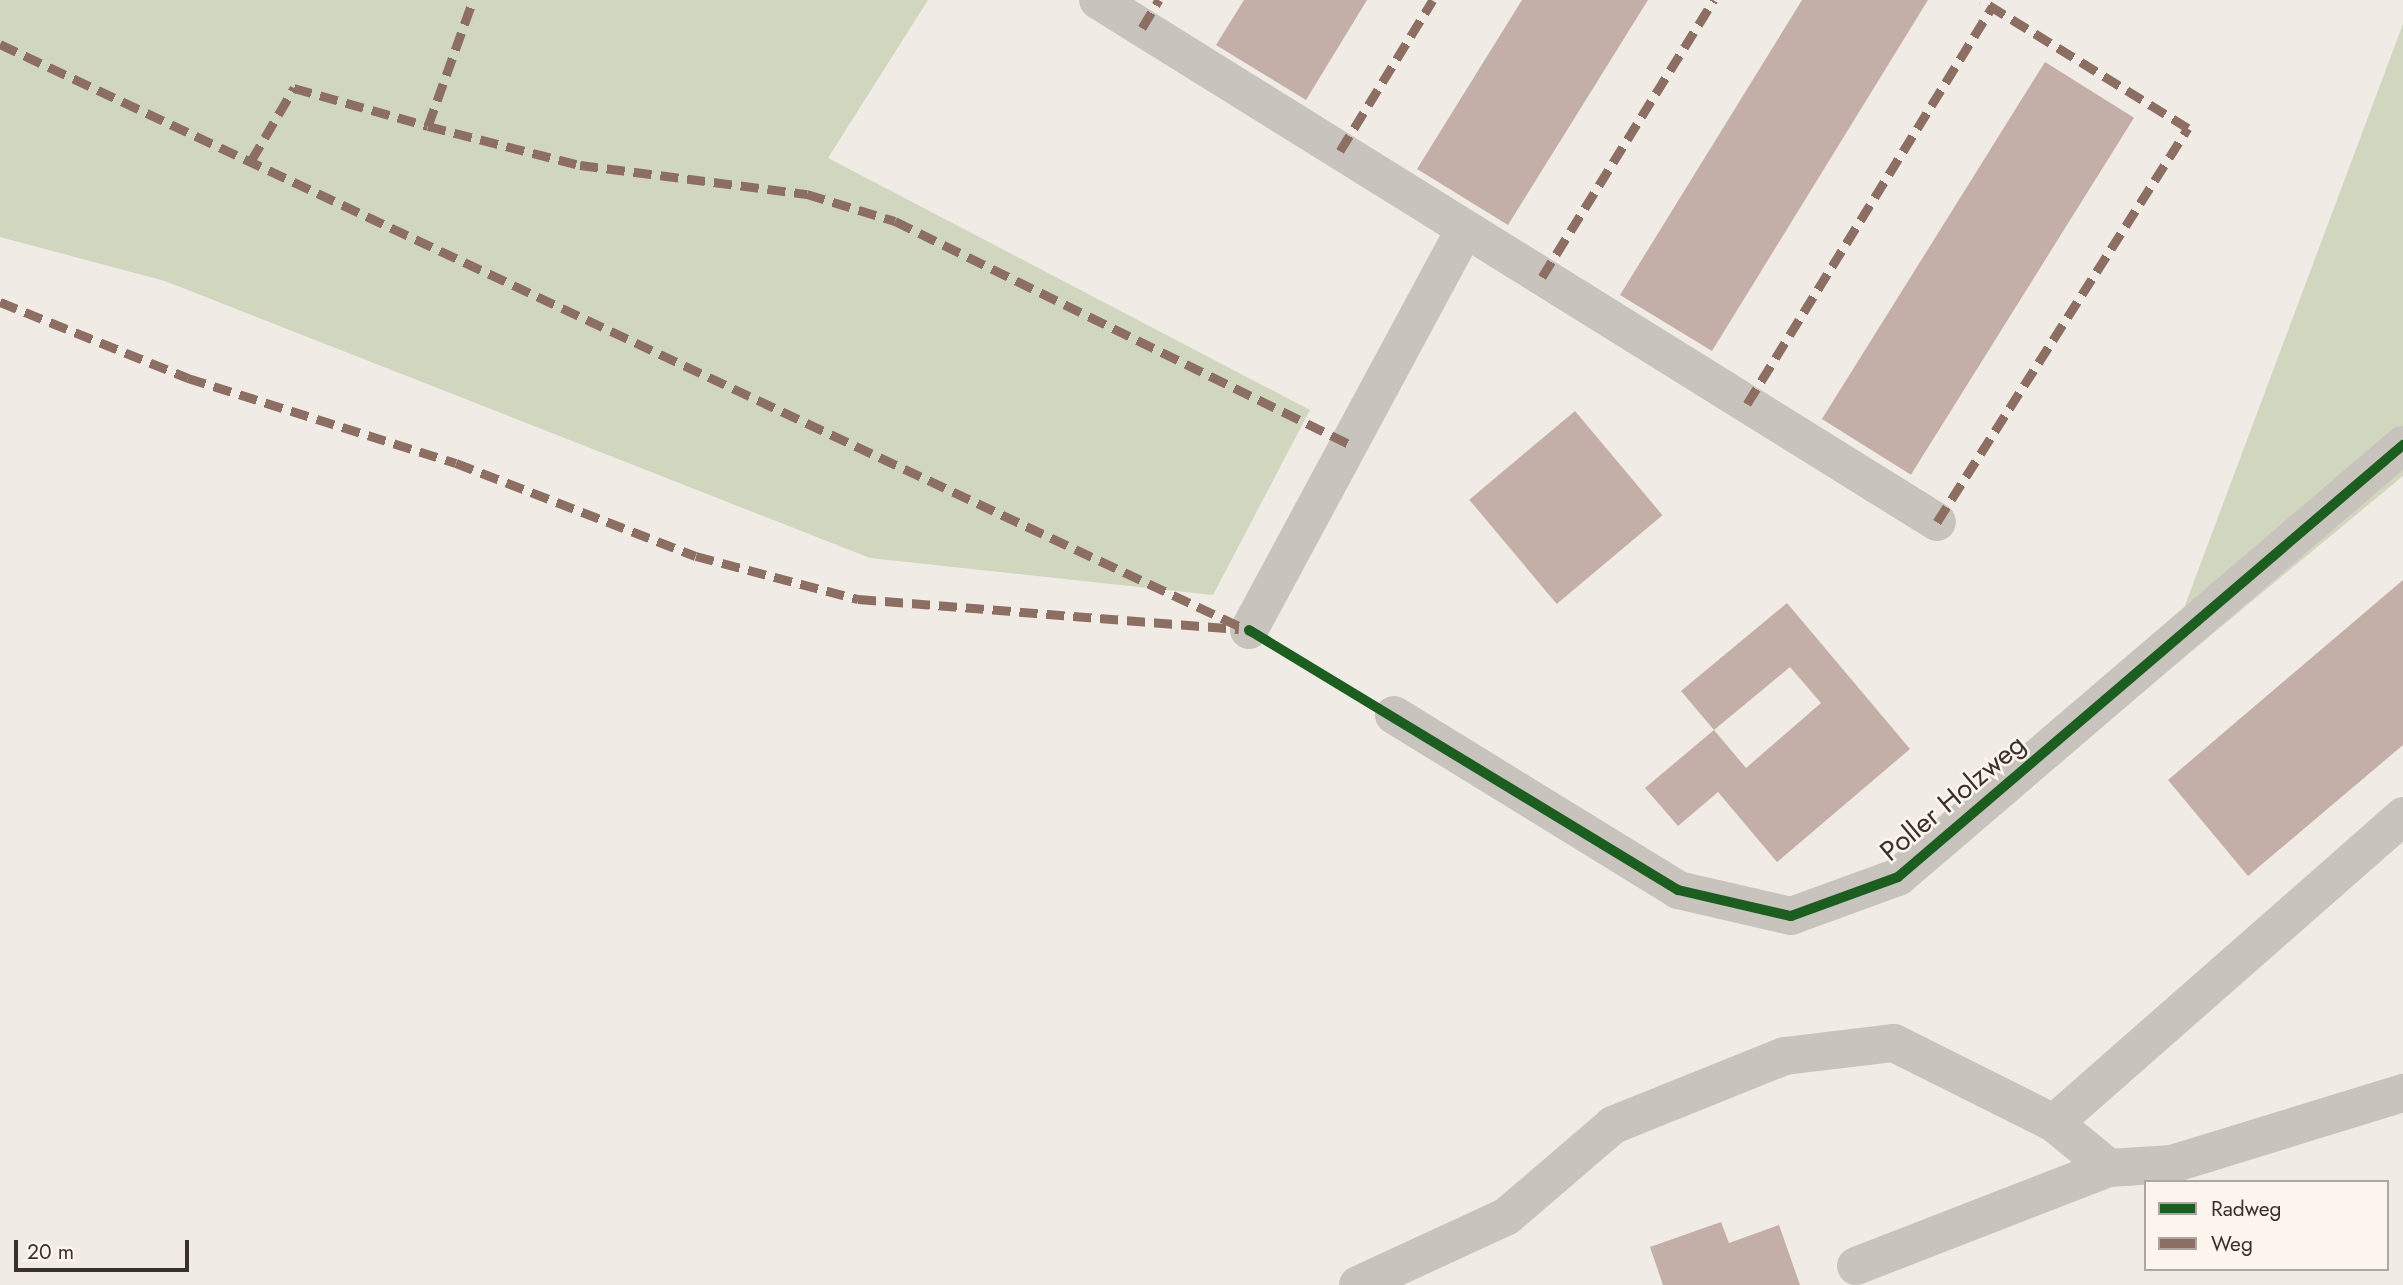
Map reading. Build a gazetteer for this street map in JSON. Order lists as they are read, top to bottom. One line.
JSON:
{"streets":{"street":["Poller Holzweg"]},"legend":["Radweg","Weg"],"scale_bar":"20 m"}
